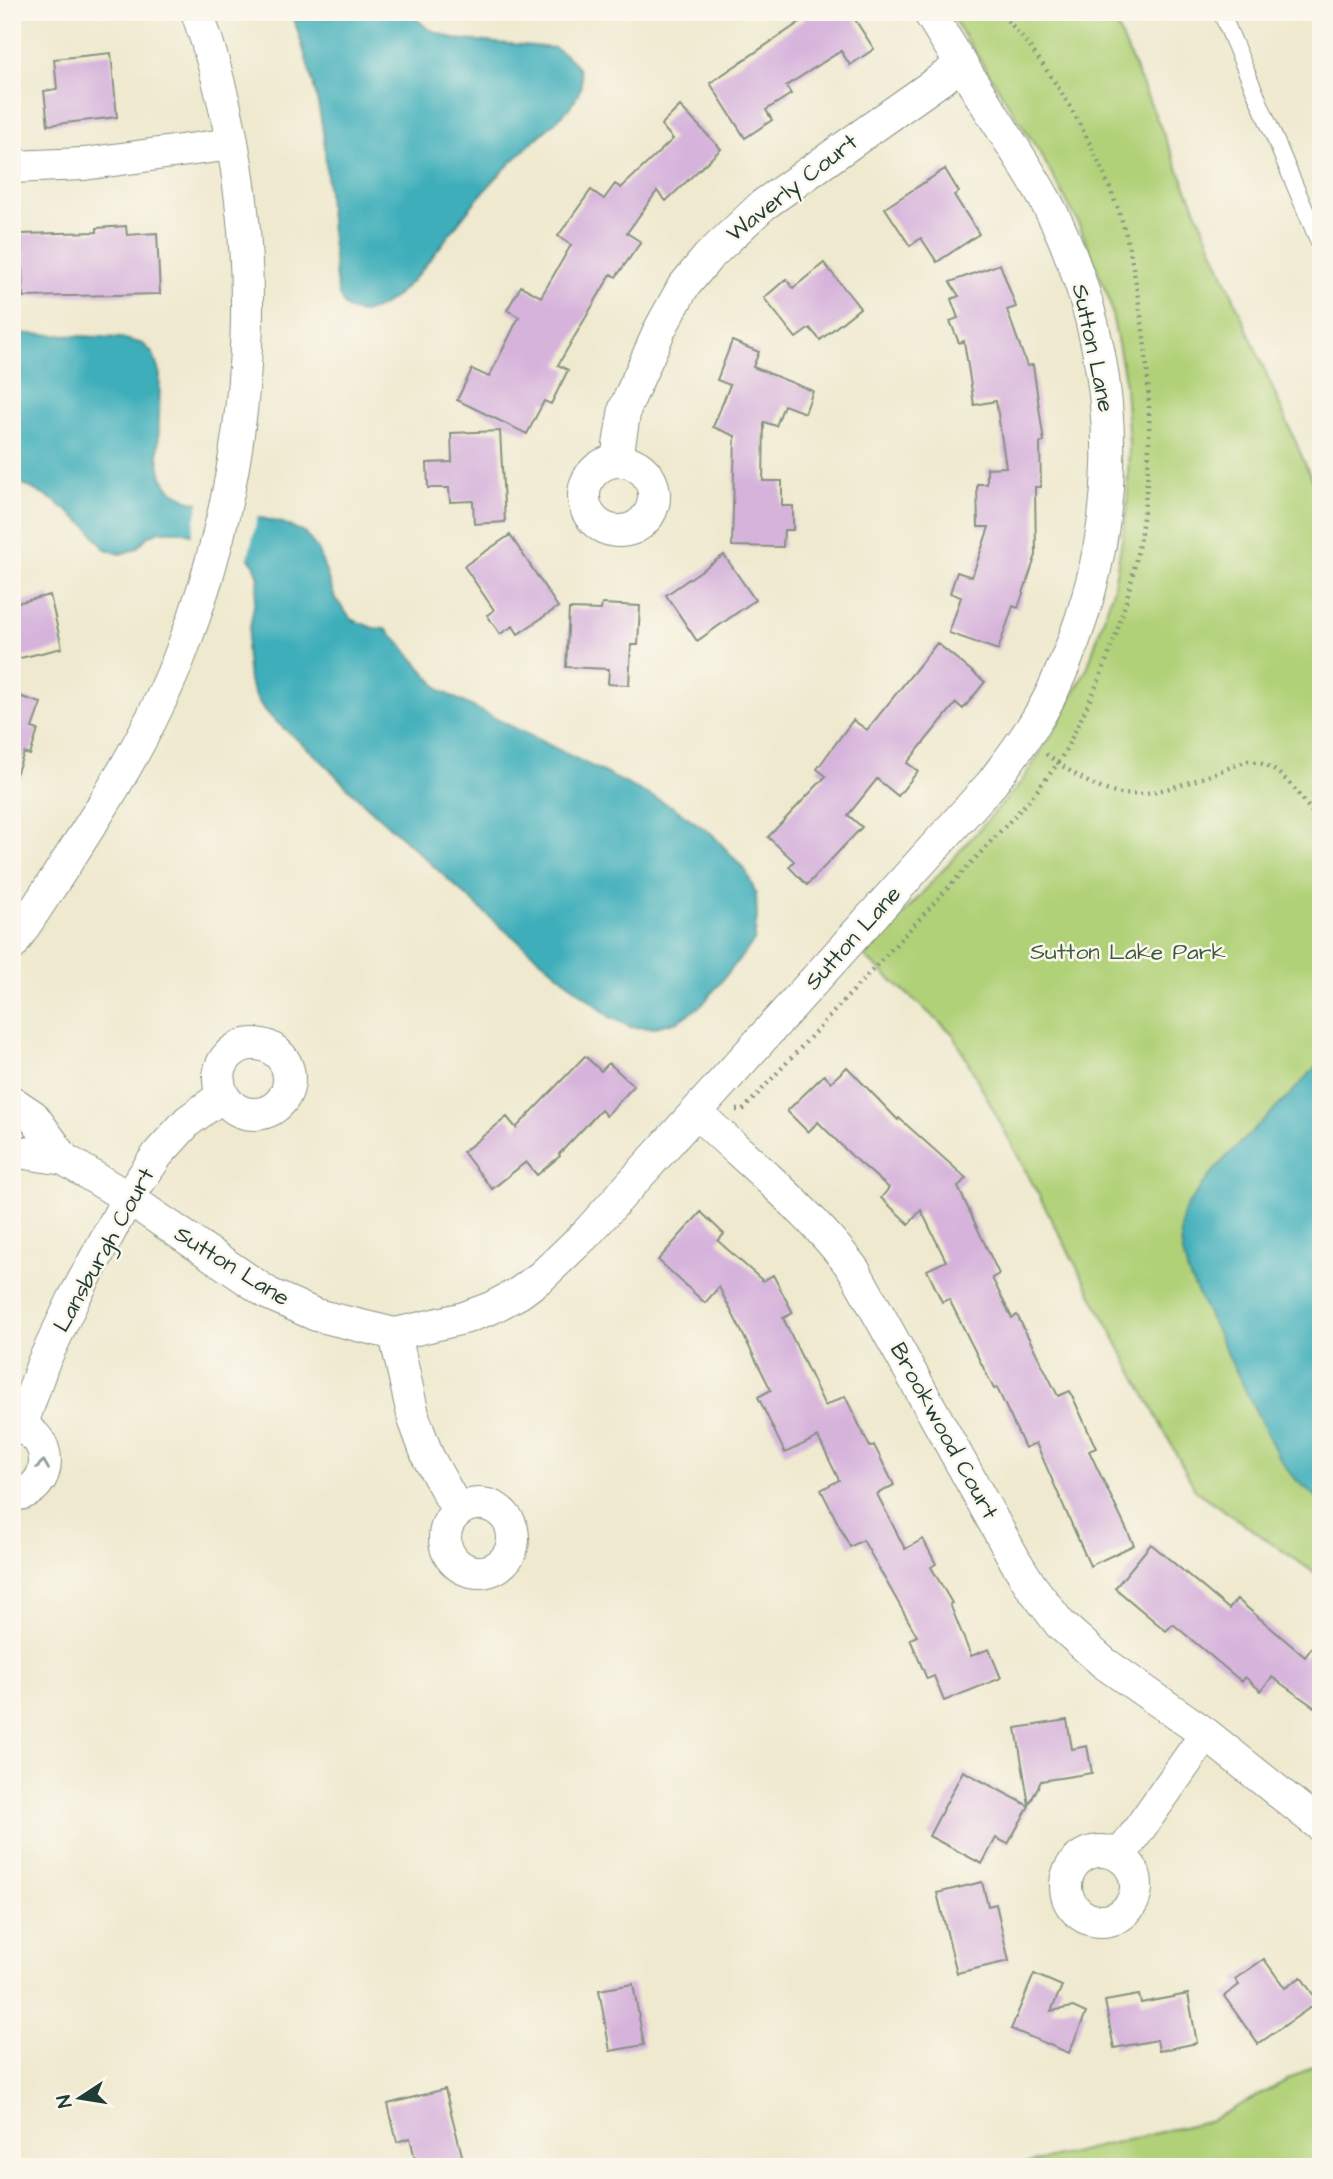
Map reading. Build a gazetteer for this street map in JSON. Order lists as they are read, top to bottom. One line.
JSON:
{"streets":{"street":["Waverly Court","Sutton Lane","Lansburgh Court","Brookwood Court"]},"crossings":[["Waverly Court","Sutton Lane"],["Sutton Lane","Lansburgh Court"],["Sutton Lane","Brookwood Court"]],"parks":["Sutton Lake Park"],"north":"left"}
